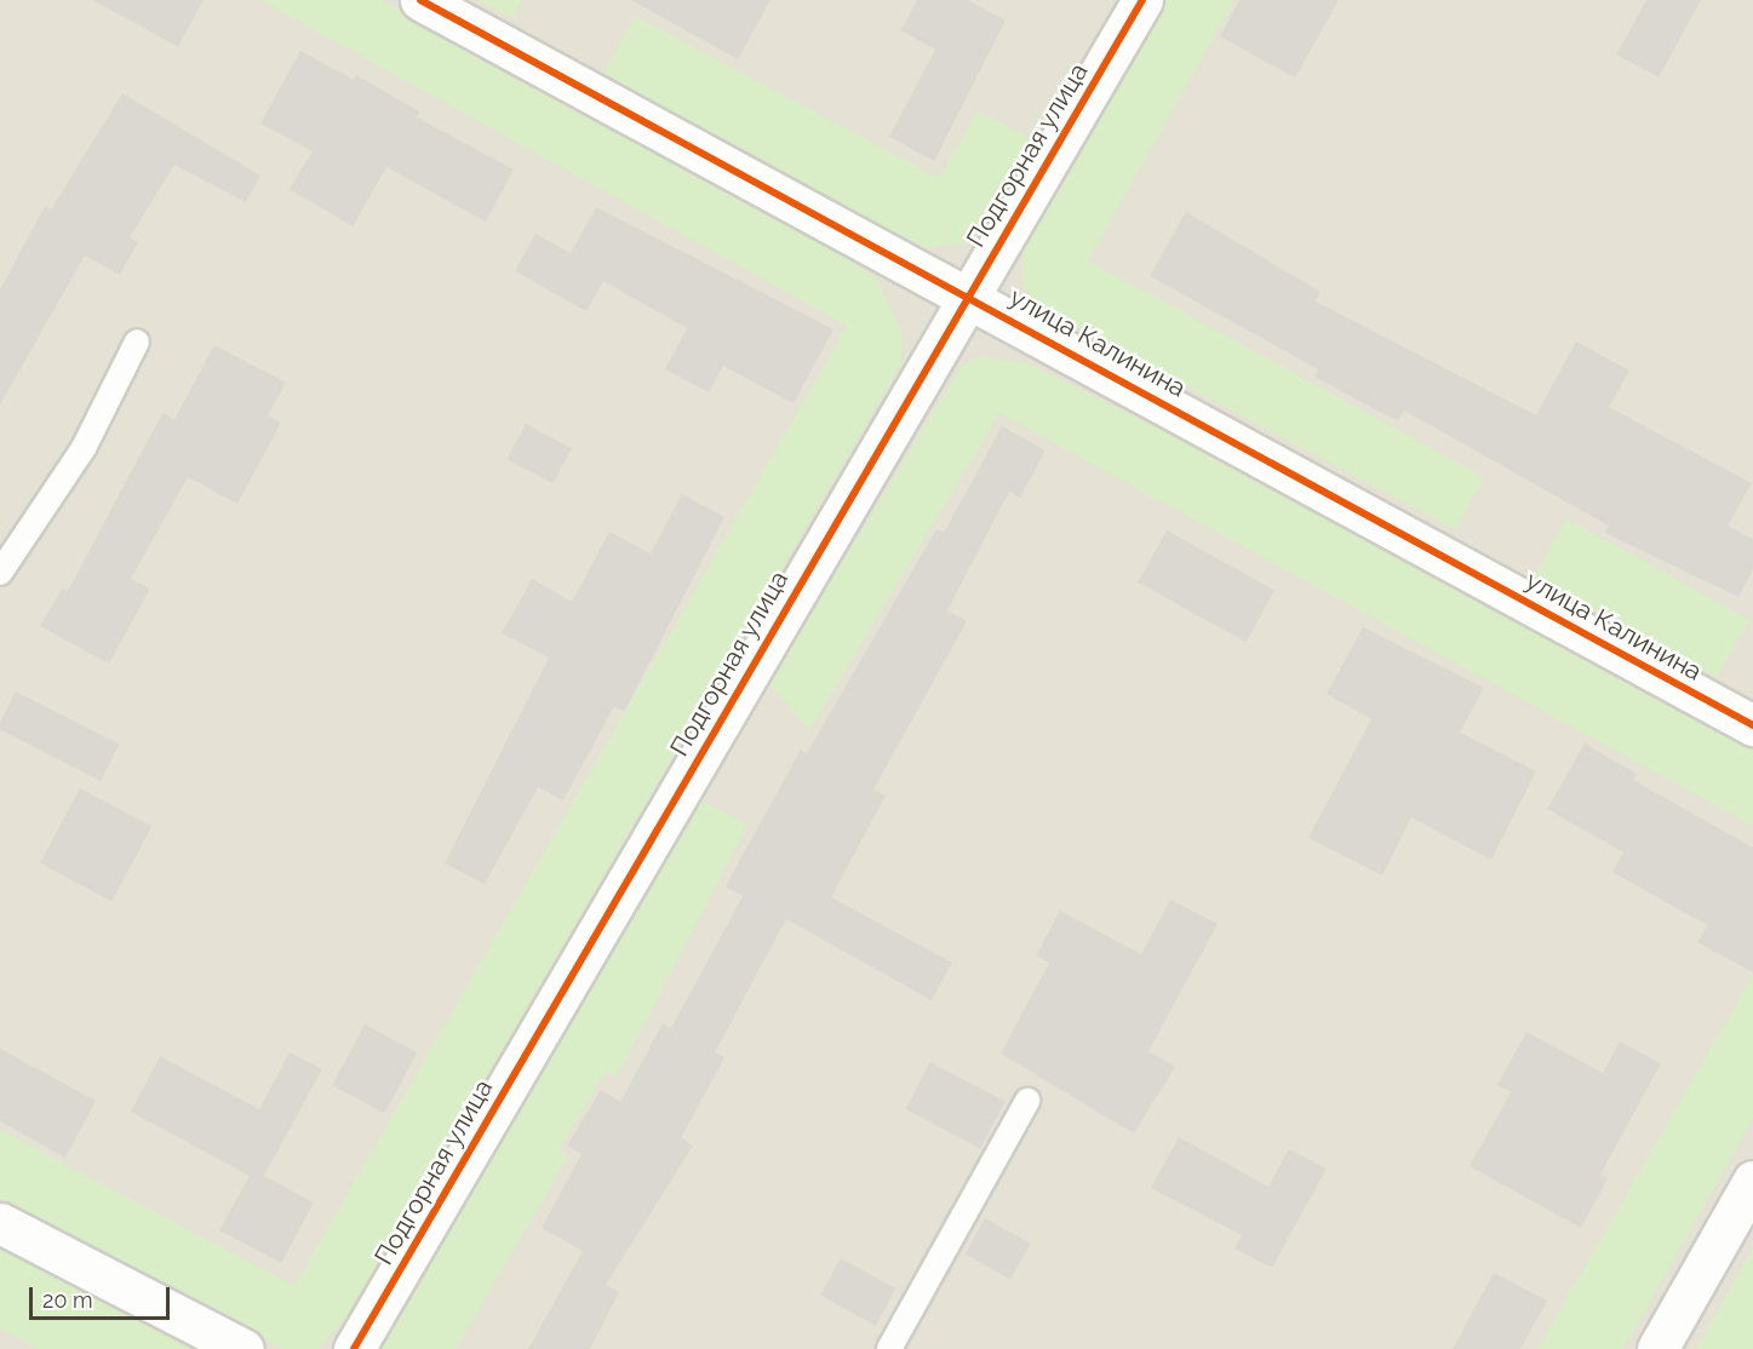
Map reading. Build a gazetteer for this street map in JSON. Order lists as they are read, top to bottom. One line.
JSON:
{"streets":{"street":["Подгорная улица","улица Калинина"]},"crossings":[["Подгорная улица","улица Калинина"]],"scale_bar":"20 m"}
